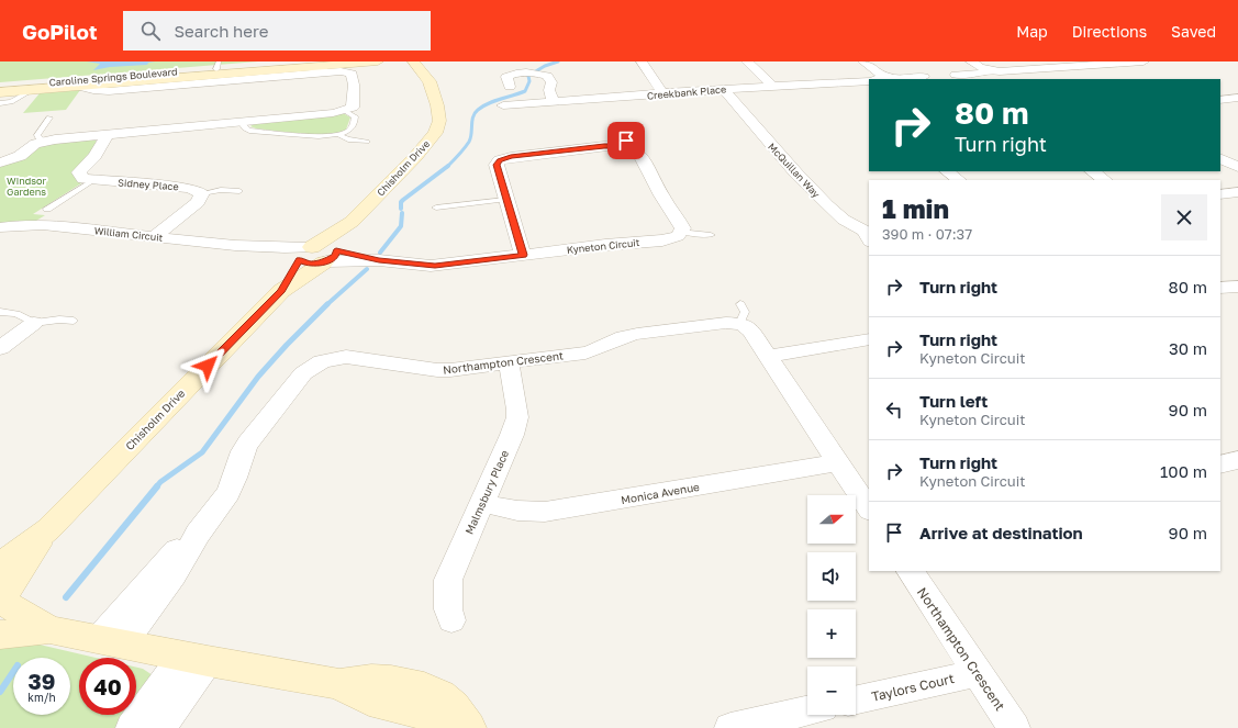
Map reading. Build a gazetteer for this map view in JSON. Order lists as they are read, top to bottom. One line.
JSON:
{"streets":{"street":["Caroline Springs Boulevard","Creekbank Place","Chisholm Drive","McQuillan Way","Sidney Place","William Circuit","Kyneton Circuit","Northampton Crescent","Malmsbury Place","Monica Avenue","Taylors Court"]},"crossings":[["Creekbank Place","McQuillan Way"],["Chisholm Drive","William Circuit"],["Chisholm Drive","Kyneton Circuit"],["Chisholm Drive","Northampton Crescent"],["William Circuit","Kyneton Circuit"],["Northampton Crescent","Malmsbury Place"],["Northampton Crescent","Monica Avenue"],["Northampton Crescent","Taylors Court"],["Malmsbury Place","Monica Avenue"]],"parks":["Windsor Gardens"],"north":"right","page":{"header":"GoPilot","search":"Search here","nav":["Map","Directions","Saved"],"turn":["80 m","Turn right"],"heading":["1 min","390 m · 07:37"],"list":[{"name":"Turn right","value":"80 m"},{"name":"Turn right","note":"Kyneton Circuit","value":"30 m"},{"name":"Turn left","note":"Kyneton Circuit","value":"90 m"},{"name":"Turn right","note":"Kyneton Circuit","value":"100 m"},{"name":"Arrive at destination","value":"90 m"}],"map_buttons":["+","−"],"speed":"39 km/h","limit":"40"}}
